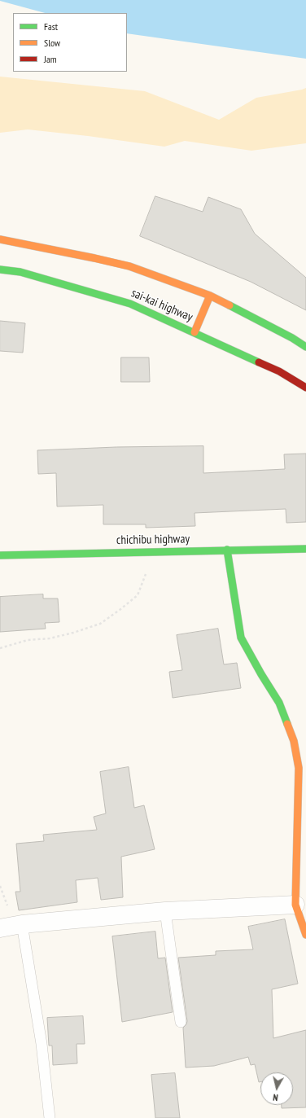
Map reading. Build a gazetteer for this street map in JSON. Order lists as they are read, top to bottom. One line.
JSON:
{"streets":{"main road":["sai-kai highway","chichibu highway"]},"legend":["Fast","Slow","Jam"],"north":"bottom"}
